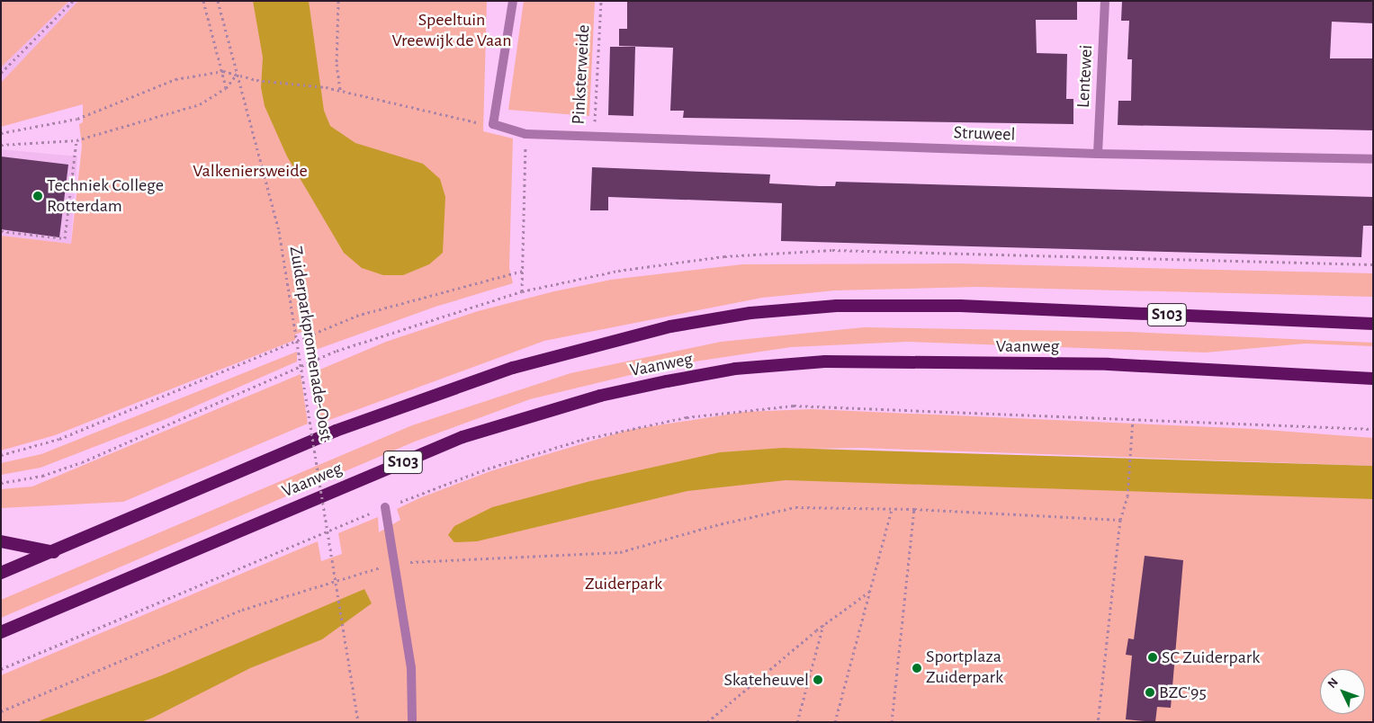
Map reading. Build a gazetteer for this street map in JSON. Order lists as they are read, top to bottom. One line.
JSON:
{"streets":{"highway":["S103","Vaanweg"],"street":["Pinksterweide","Lentewei","Struweel"],"path":["Zuiderparkpromenade-Oost"]},"crossings":[["Pinksterweide","Struweel"],["Lentewei","Struweel"]],"parks":["Speeltuin Vreewijk de Vaan","Valkeniersweide","Zuiderpark"],"places":["Techniek College Rotterdam","SC Zuiderpark","Sportplaza Zuiderpark","Skateheuvel","BZC'95"],"north":"top left"}
